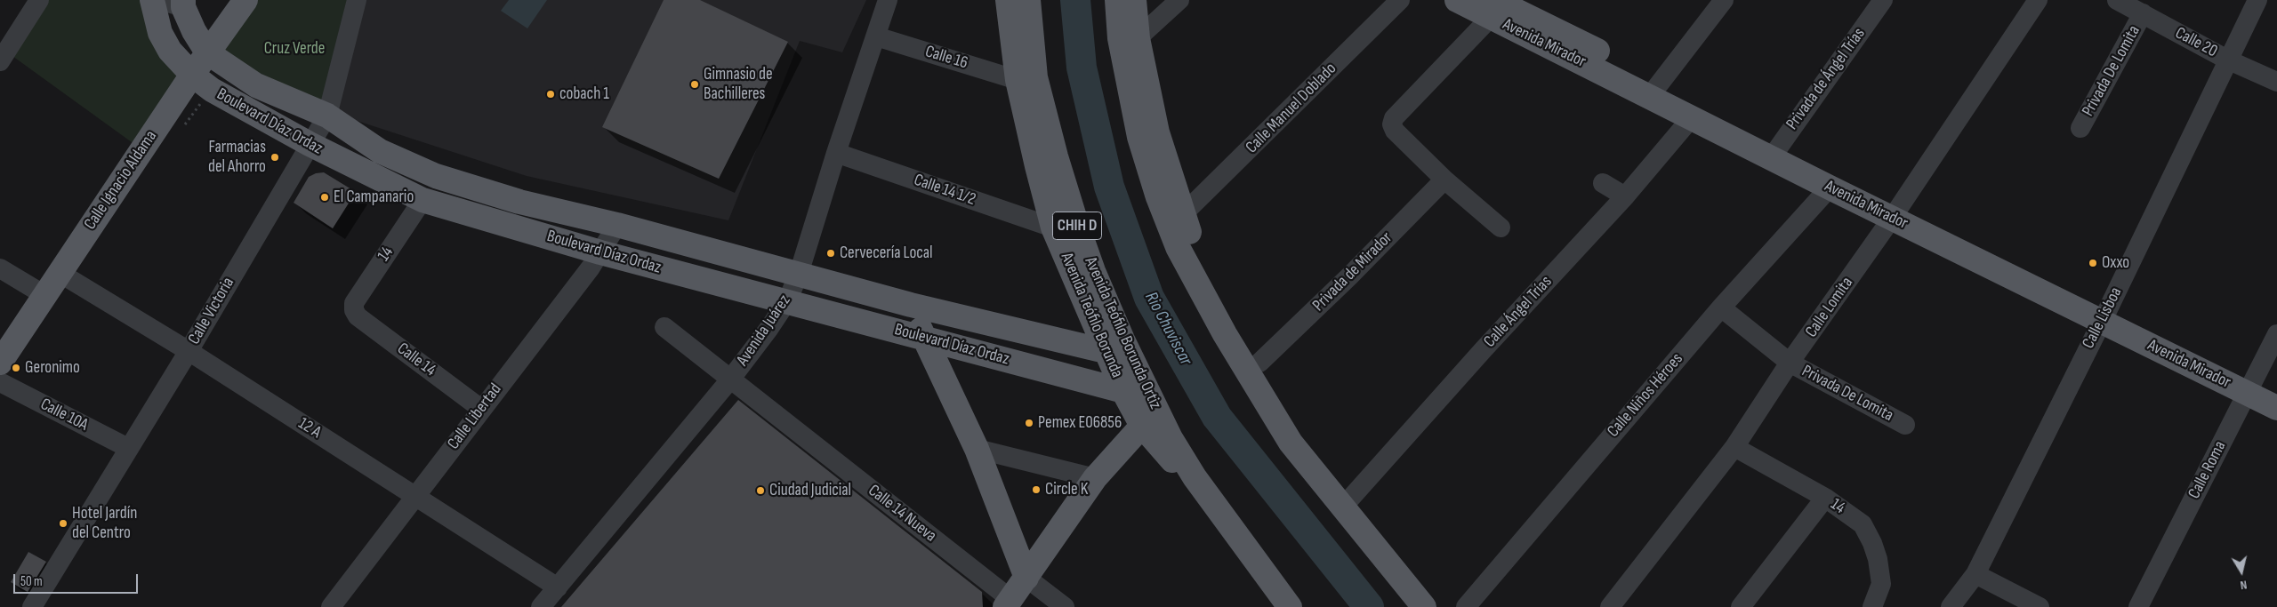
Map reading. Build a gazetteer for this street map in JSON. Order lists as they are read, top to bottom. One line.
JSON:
{"streets":{"main road":["Avenida Mirador","Boulevard Díaz Ordaz","Calle Ignacio Aldama","CHIH D","Avenida Teófilo Borunda","Avenida Teófilo Borunda Ortiz"],"street":["Calle 20","Calle 16","Privada De Lomita","Privada de Ángel Trías","Calle Manuel Doblado","Calle 14 1/2","14","Privada de Mirador","Calle Lomita","Calle Victoria","Calle Ángel Trías","Calle Lisboa","Avenida Juárez","Calle 14","Calle Niños Héroes","Calle 10A","Calle Libertad","12 A","Calle Roma","Calle 14 Nueva"]},"crossings":[["Calle 20","Privada De Lomita"],["Calle 20","Calle Lisboa"],["Avenida Mirador","Privada de Ángel Trías"],["Avenida Mirador","Calle Lomita"],["Avenida Mirador","Calle Ángel Trías"],["Avenida Mirador","Calle Lisboa"],["Avenida Mirador","Calle Niños Héroes"],["Avenida Mirador","Calle Roma"],["Calle 16","Avenida Teófilo Borunda"],["Calle 16","Avenida Juárez"],["Privada De Lomita","Calle Lomita"],["Privada De Lomita","Calle Niños Héroes"],["Boulevard Díaz Ordaz","Calle Ignacio Aldama"],["Boulevard Díaz Ordaz","14"],["Boulevard Díaz Ordaz","Calle Victoria"],["Boulevard Díaz Ordaz","Avenida Teófilo Borunda"],["Boulevard Díaz Ordaz","Avenida Juárez"],["Boulevard Díaz Ordaz","Calle Libertad"],["Calle Ignacio Aldama","12 A"],["Calle 14 1/2","Avenida Teófilo Borunda"],["Calle 14 1/2","Avenida Juárez"],["14","Calle Lomita"],["14","Calle 14"],["Calle Victoria","Calle 10A"],["Calle Victoria","12 A"],["Avenida Teófilo Borunda","Avenida Teófilo Borunda Ortiz"],["Avenida Juárez","12 A"],["Avenida Juárez","Calle 14 Nueva"],["Calle 14","Calle Libertad"],["Calle Libertad","12 A"]],"water":["Rio Chuviscar"],"parks":["Cruz Verde"],"places":["Gimnasio de Bachilleres","cobach 1","Farmacias del Ahorro","El Campanario","Cervecería Local","Oxxo","Geronimo","Pemex E06856","Circle K","Ciudad Judicial","Hotel Jardín del Centro"],"scale_bar":"50 m","north":"bottom"}
